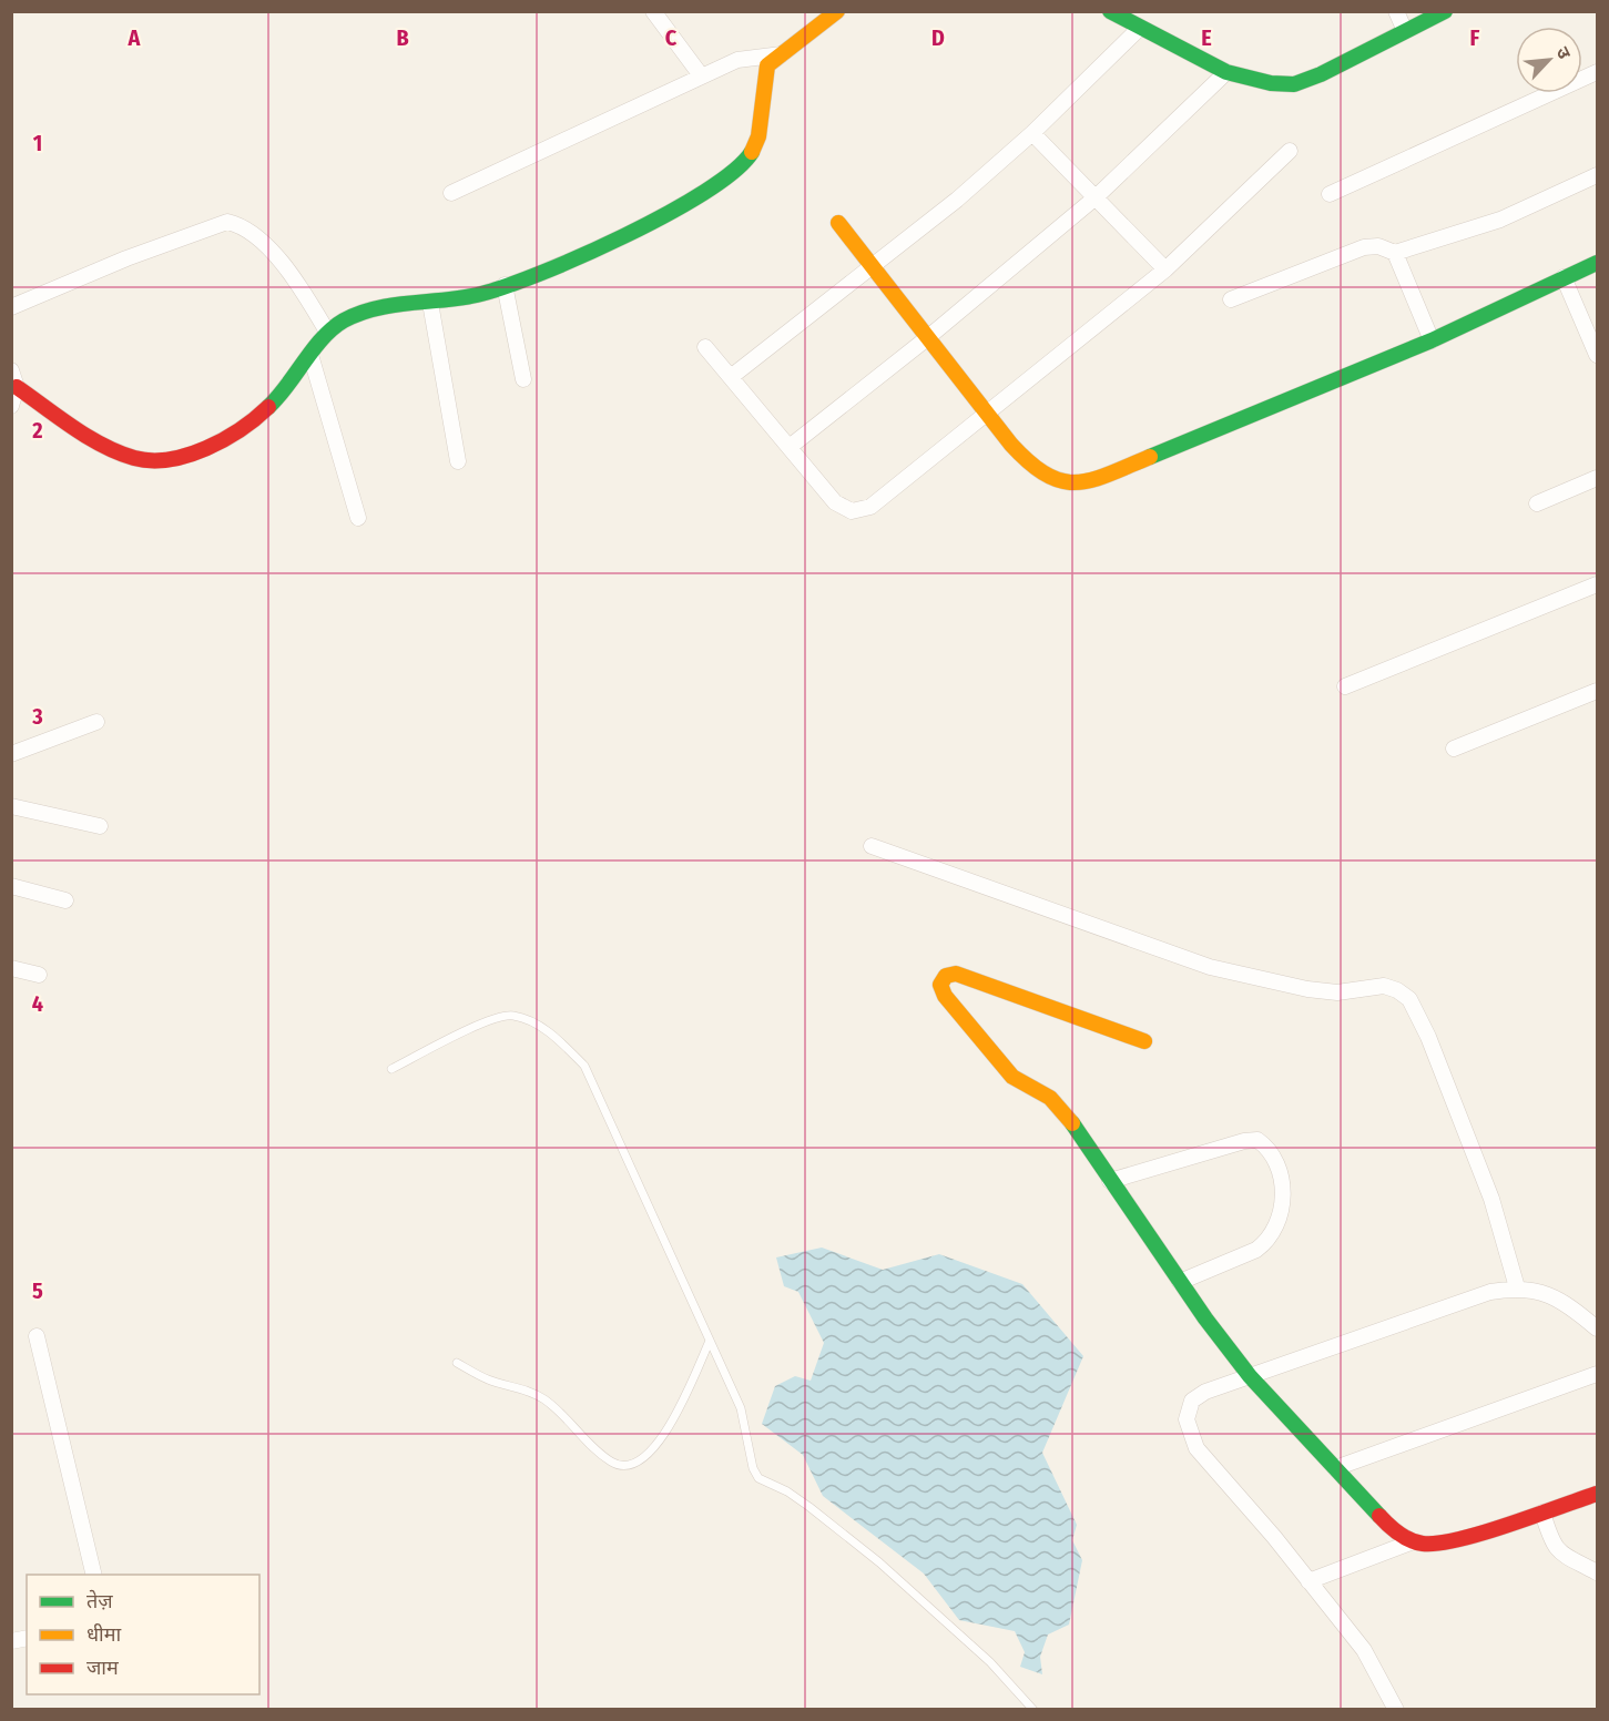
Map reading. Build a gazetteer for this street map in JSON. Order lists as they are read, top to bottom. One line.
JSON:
{"legend":["तेज़","धीमा","जाम"],"north":"top right","grid":{"columns":["A","B","C","D","E","F"],"rows":["1","2","3","4","5"]}}
